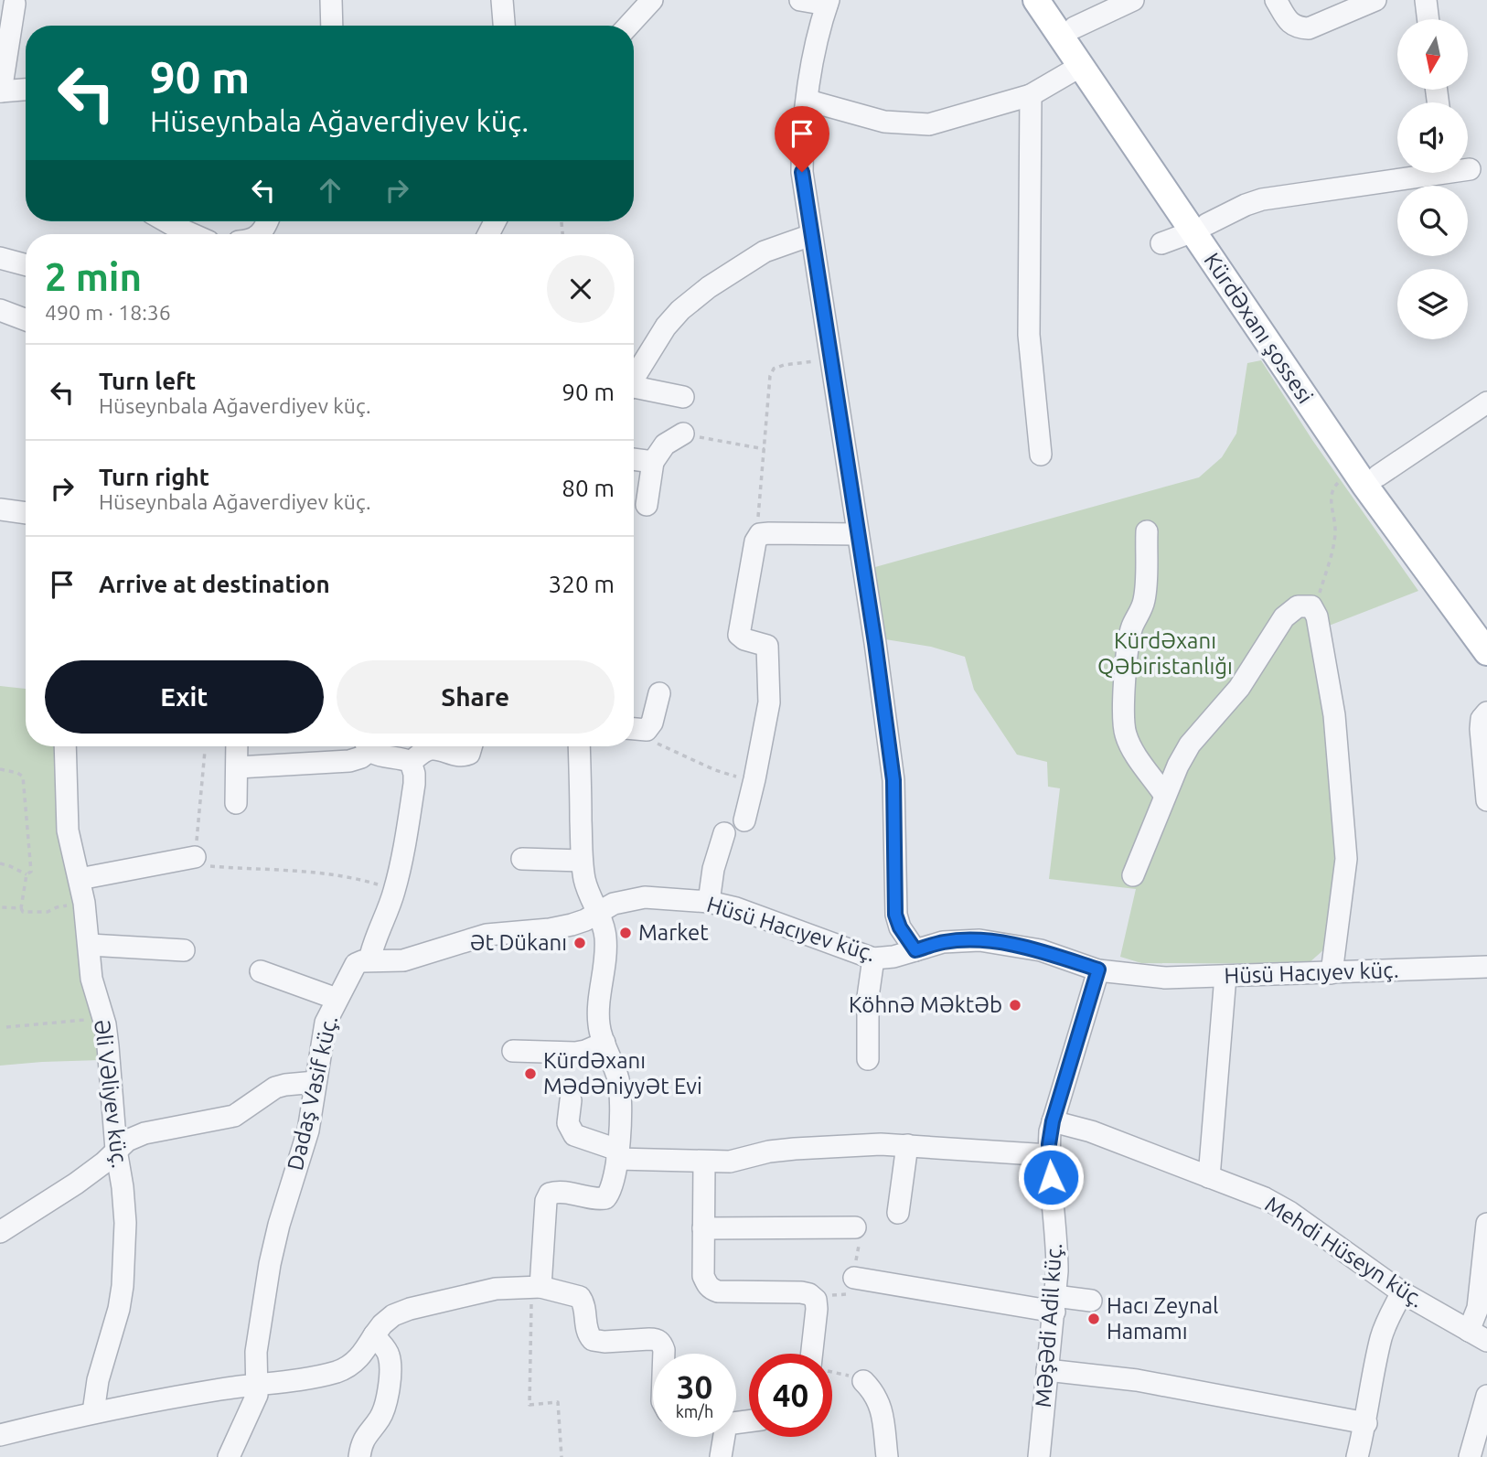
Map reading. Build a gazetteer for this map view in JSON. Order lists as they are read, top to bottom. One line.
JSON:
{"streets":{"main road":["Kürdəxanı şossesi"],"street":["Hüsü Hacıyev küç.","Dadaş Vasif küç.","Əli Vəliyev küç.","Mehdi Hüseyn küç.","Məşədi Adil küç."]},"crossings":[["Hüsü Hacıyev küç.","Dadaş Vasif küç."],["Hüsü Hacıyev küç.","Məşədi Adil küç."],["Mehdi Hüseyn küç.","Məşədi Adil küç."]],"parks":["Kürdəxanı Qəbiristanlığı"],"places":["Market","Ət Dükanı","Köhnə Məktəb","Kürdəxanı Mədəniyyət Evi","Hacı Zeynal Hamamı"],"north":"bottom","page":{"turn":["90 m","Hüseynbala Ağaverdiyev küç."],"heading":["2 min","490 m · 18:36"],"list":[{"name":"Turn left","note":"Hüseynbala Ağaverdiyev küç.","value":"90 m"},{"name":"Turn right","note":"Hüseynbala Ağaverdiyev küç.","value":"80 m"},{"name":"Arrive at destination","value":"320 m"}],"buttons":["Exit","Share"],"speed":"30 km/h","limit":"40"}}
